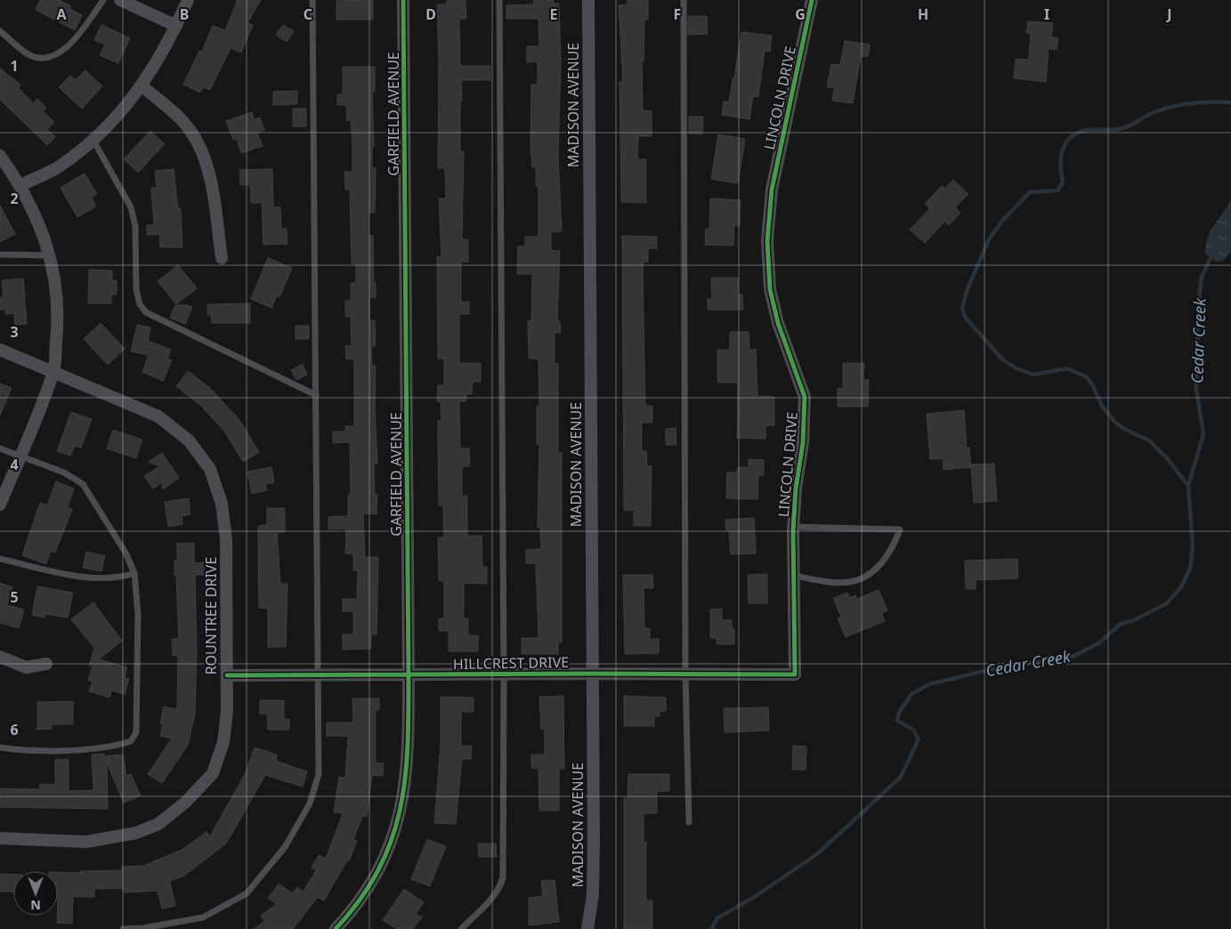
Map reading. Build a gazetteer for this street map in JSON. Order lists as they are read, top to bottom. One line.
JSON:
{"streets":{"street":["LINCOLN DRIVE","MADISON AVENUE","GARFIELD AVENUE","ROUNTREE DRIVE","HILLCREST DRIVE"]},"crossings":[["LINCOLN DRIVE","HILLCREST DRIVE"],["MADISON AVENUE","HILLCREST DRIVE"],["GARFIELD AVENUE","HILLCREST DRIVE"],["ROUNTREE DRIVE","HILLCREST DRIVE"]],"water":["Cedar Creek"],"north":"bottom","grid":{"columns":["A","B","C","D","E","F","G","H","I","J"],"rows":["1","2","3","4","5","6"]}}
